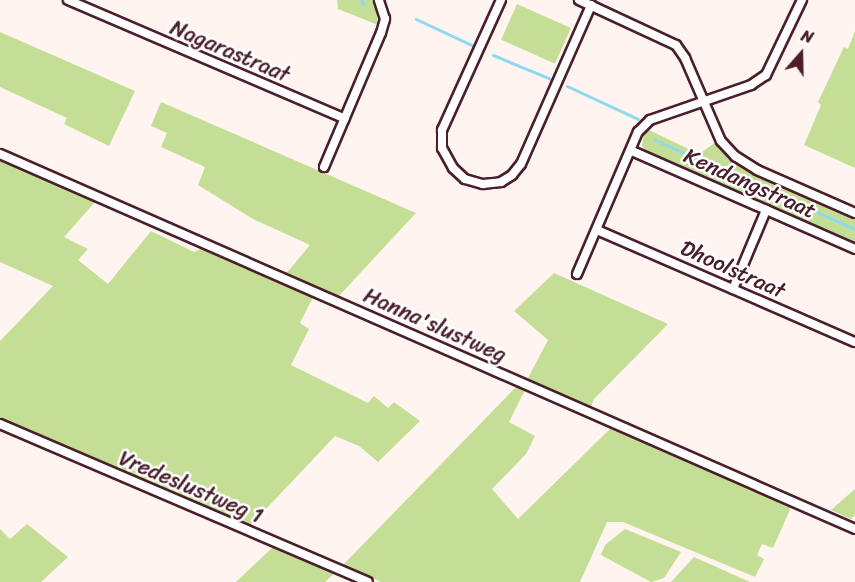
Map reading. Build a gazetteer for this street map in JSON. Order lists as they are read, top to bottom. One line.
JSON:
{"streets":{"street":["Nagarastraat","Kendangstraat","Dhoolstraat","Hanna'slustweg","Vredeslustweg 1"]},"north":"top"}
